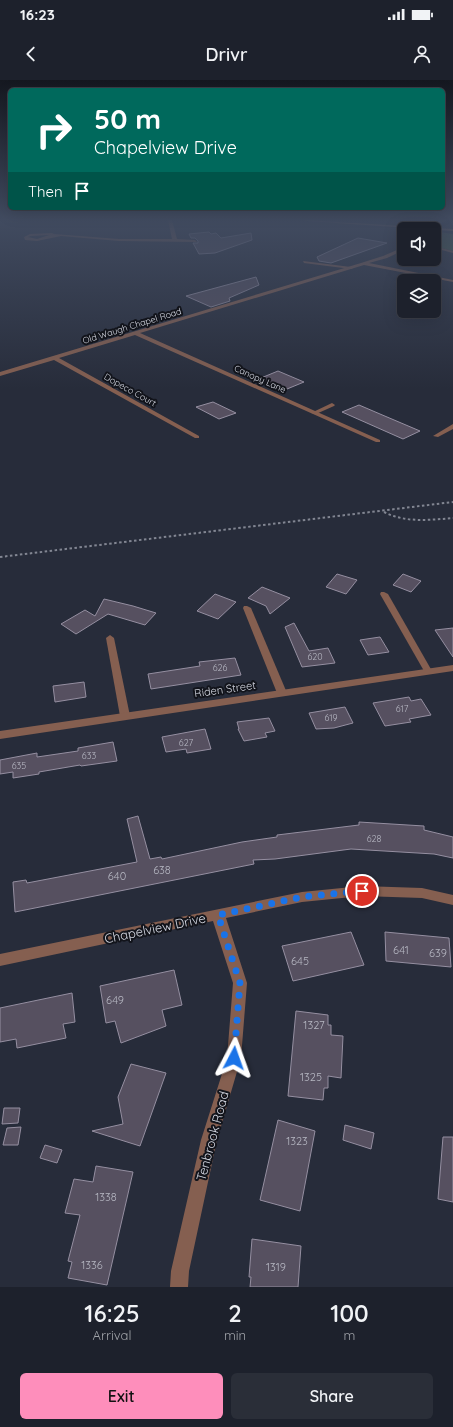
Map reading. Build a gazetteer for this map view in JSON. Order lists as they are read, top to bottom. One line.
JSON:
{"streets":{"street":["Old Waugh Chapel Road","Canopy Lane","Dopeco Court","Riden Street","Chapelview Drive","Tenbrook Road"]},"crossings":[["Old Waugh Chapel Road","Canopy Lane"],["Old Waugh Chapel Road","Dopeco Court"],["Chapelview Drive","Tenbrook Road"]],"house_numbers":["620","626","617","619","627","633","635","628","638","640","641","639","645","649","1327","1325","1323","1338","1336","1319"],"page":{"status":"16:23","header":"Drivr","turn":["50 m","Chapelview Drive"],"then":"Then","eta":["16:25","Arrival","2","min","100","m"],"buttons":["Exit","Share"]}}
